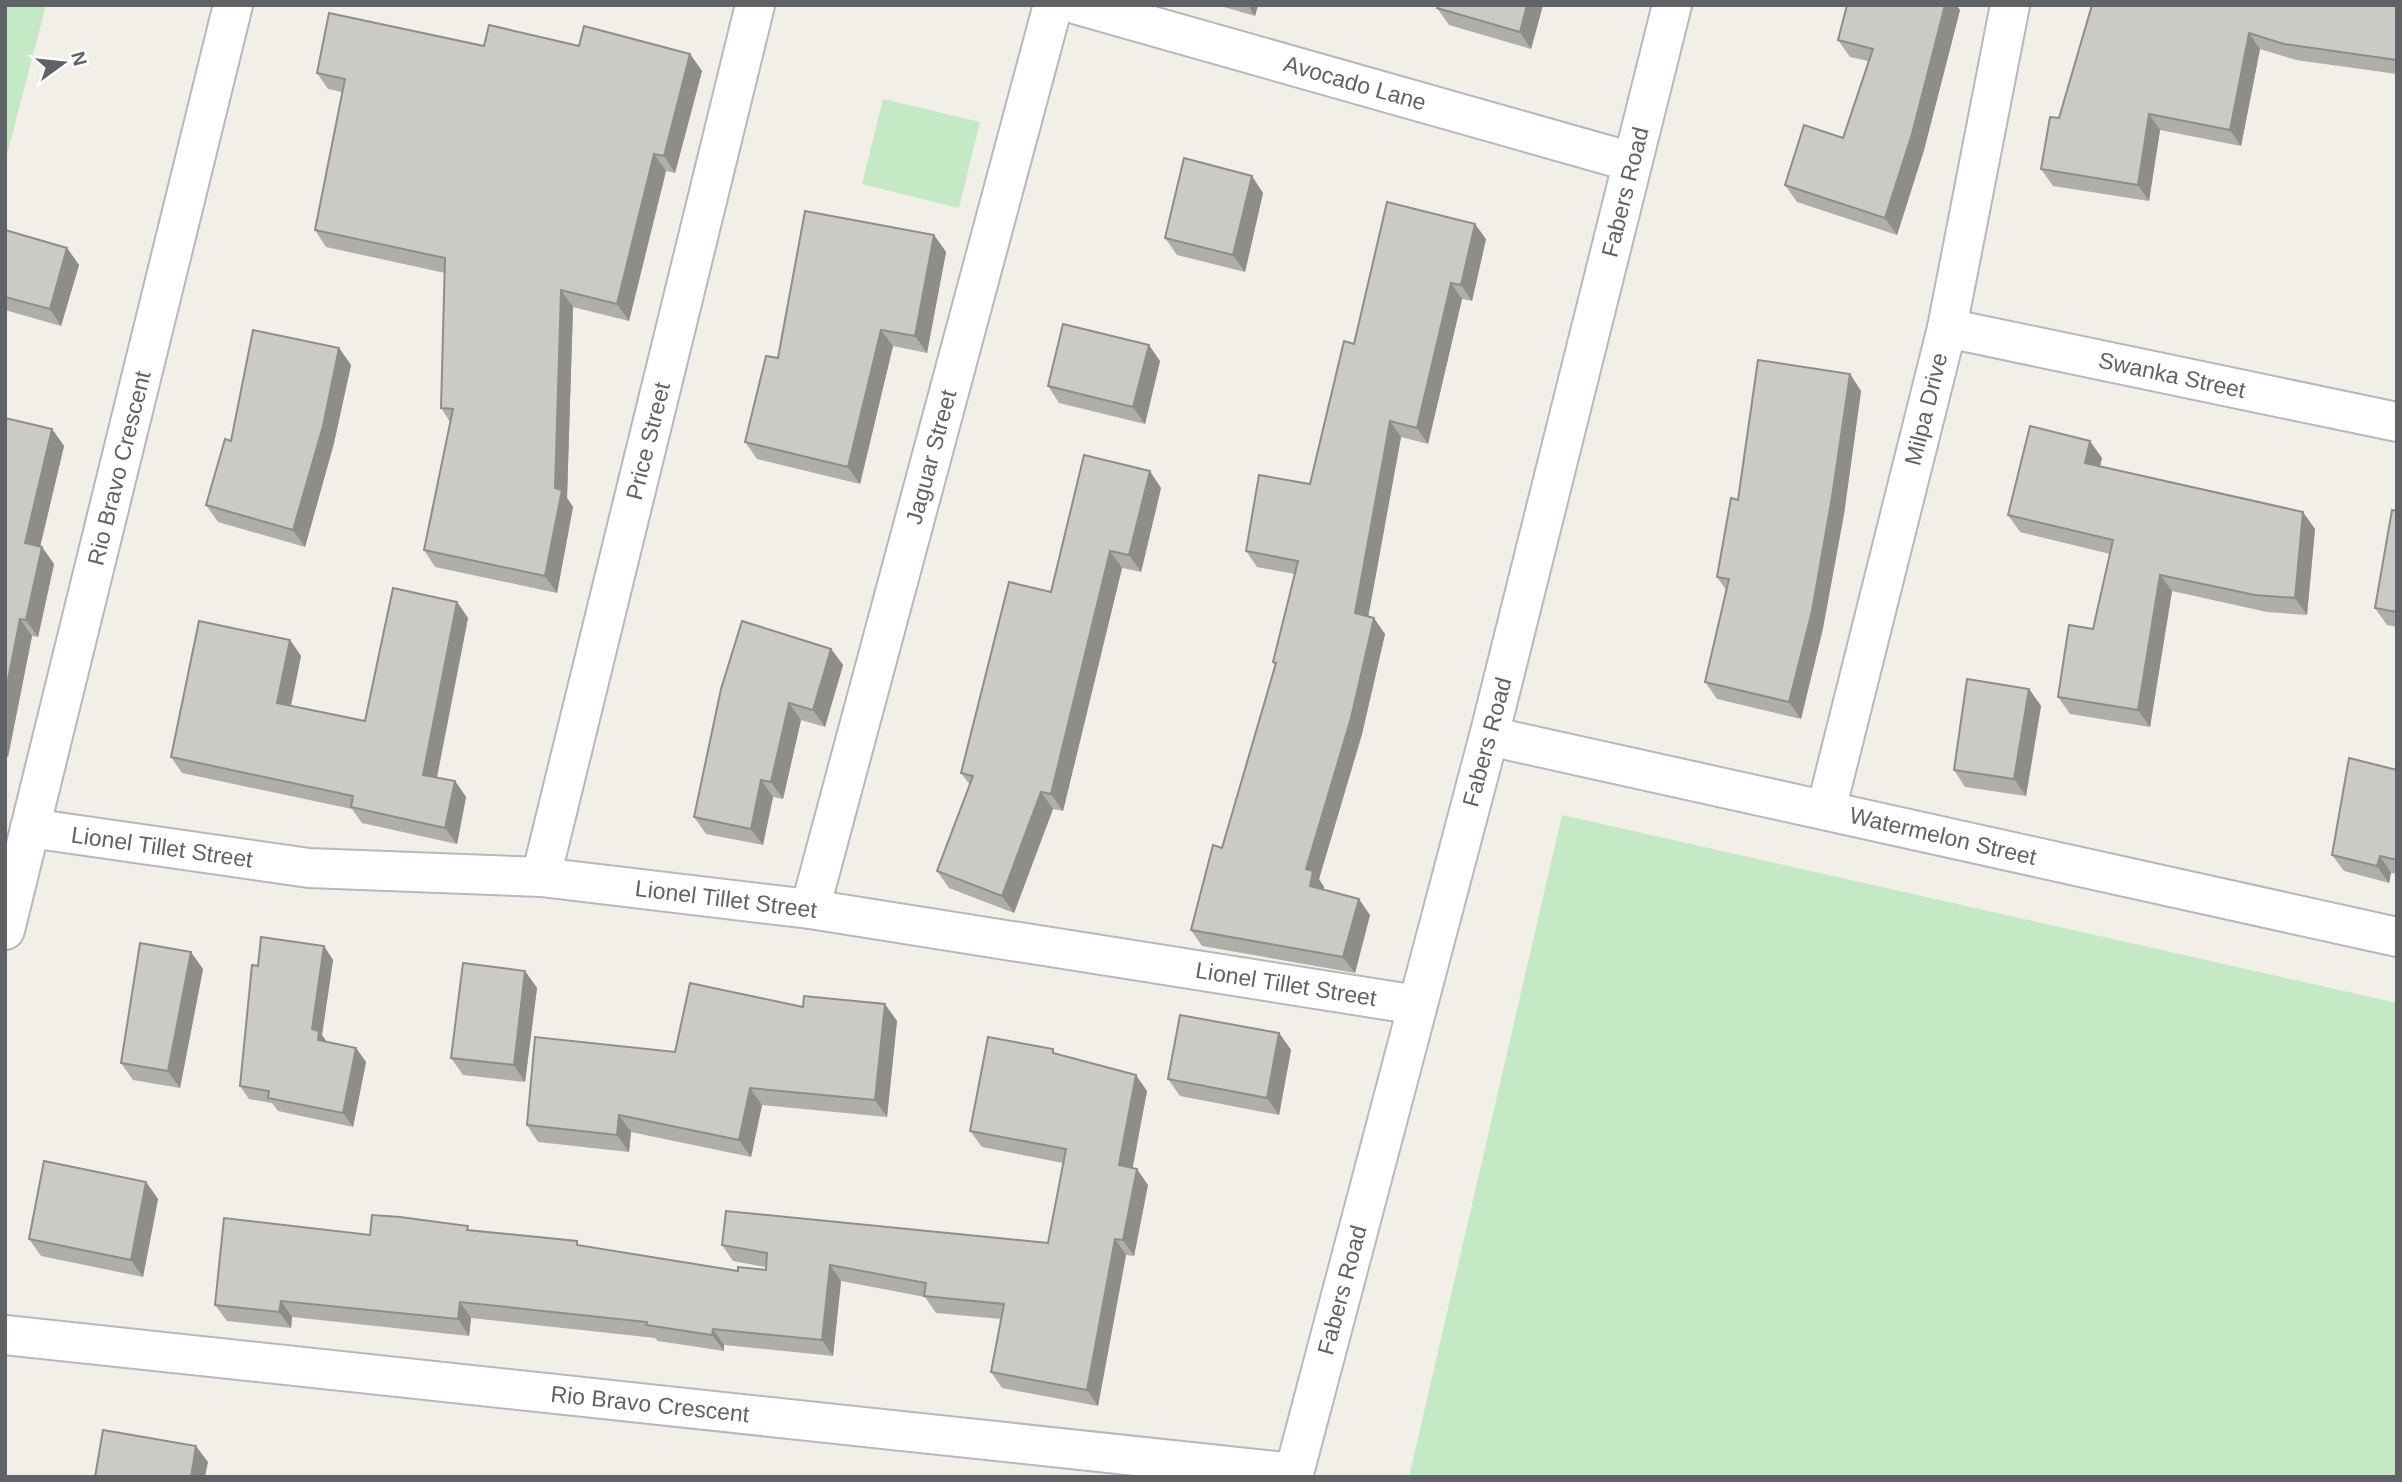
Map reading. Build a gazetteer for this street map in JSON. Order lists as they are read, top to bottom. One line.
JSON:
{"streets":{"street":["Avocado Lane","Fabers Road","Swanka Street","Milpa Drive","Price Street","Jaguar Street","Rio Bravo Crescent","Watermelon Street","Lionel Tillet Street"]},"crossings":[["Avocado Lane","Fabers Road"],["Fabers Road","Rio Bravo Crescent"],["Fabers Road","Watermelon Street"],["Fabers Road","Lionel Tillet Street"],["Swanka Street","Milpa Drive"],["Milpa Drive","Watermelon Street"],["Price Street","Lionel Tillet Street"],["Jaguar Street","Lionel Tillet Street"],["Rio Bravo Crescent","Lionel Tillet Street"]],"north":"right"}
